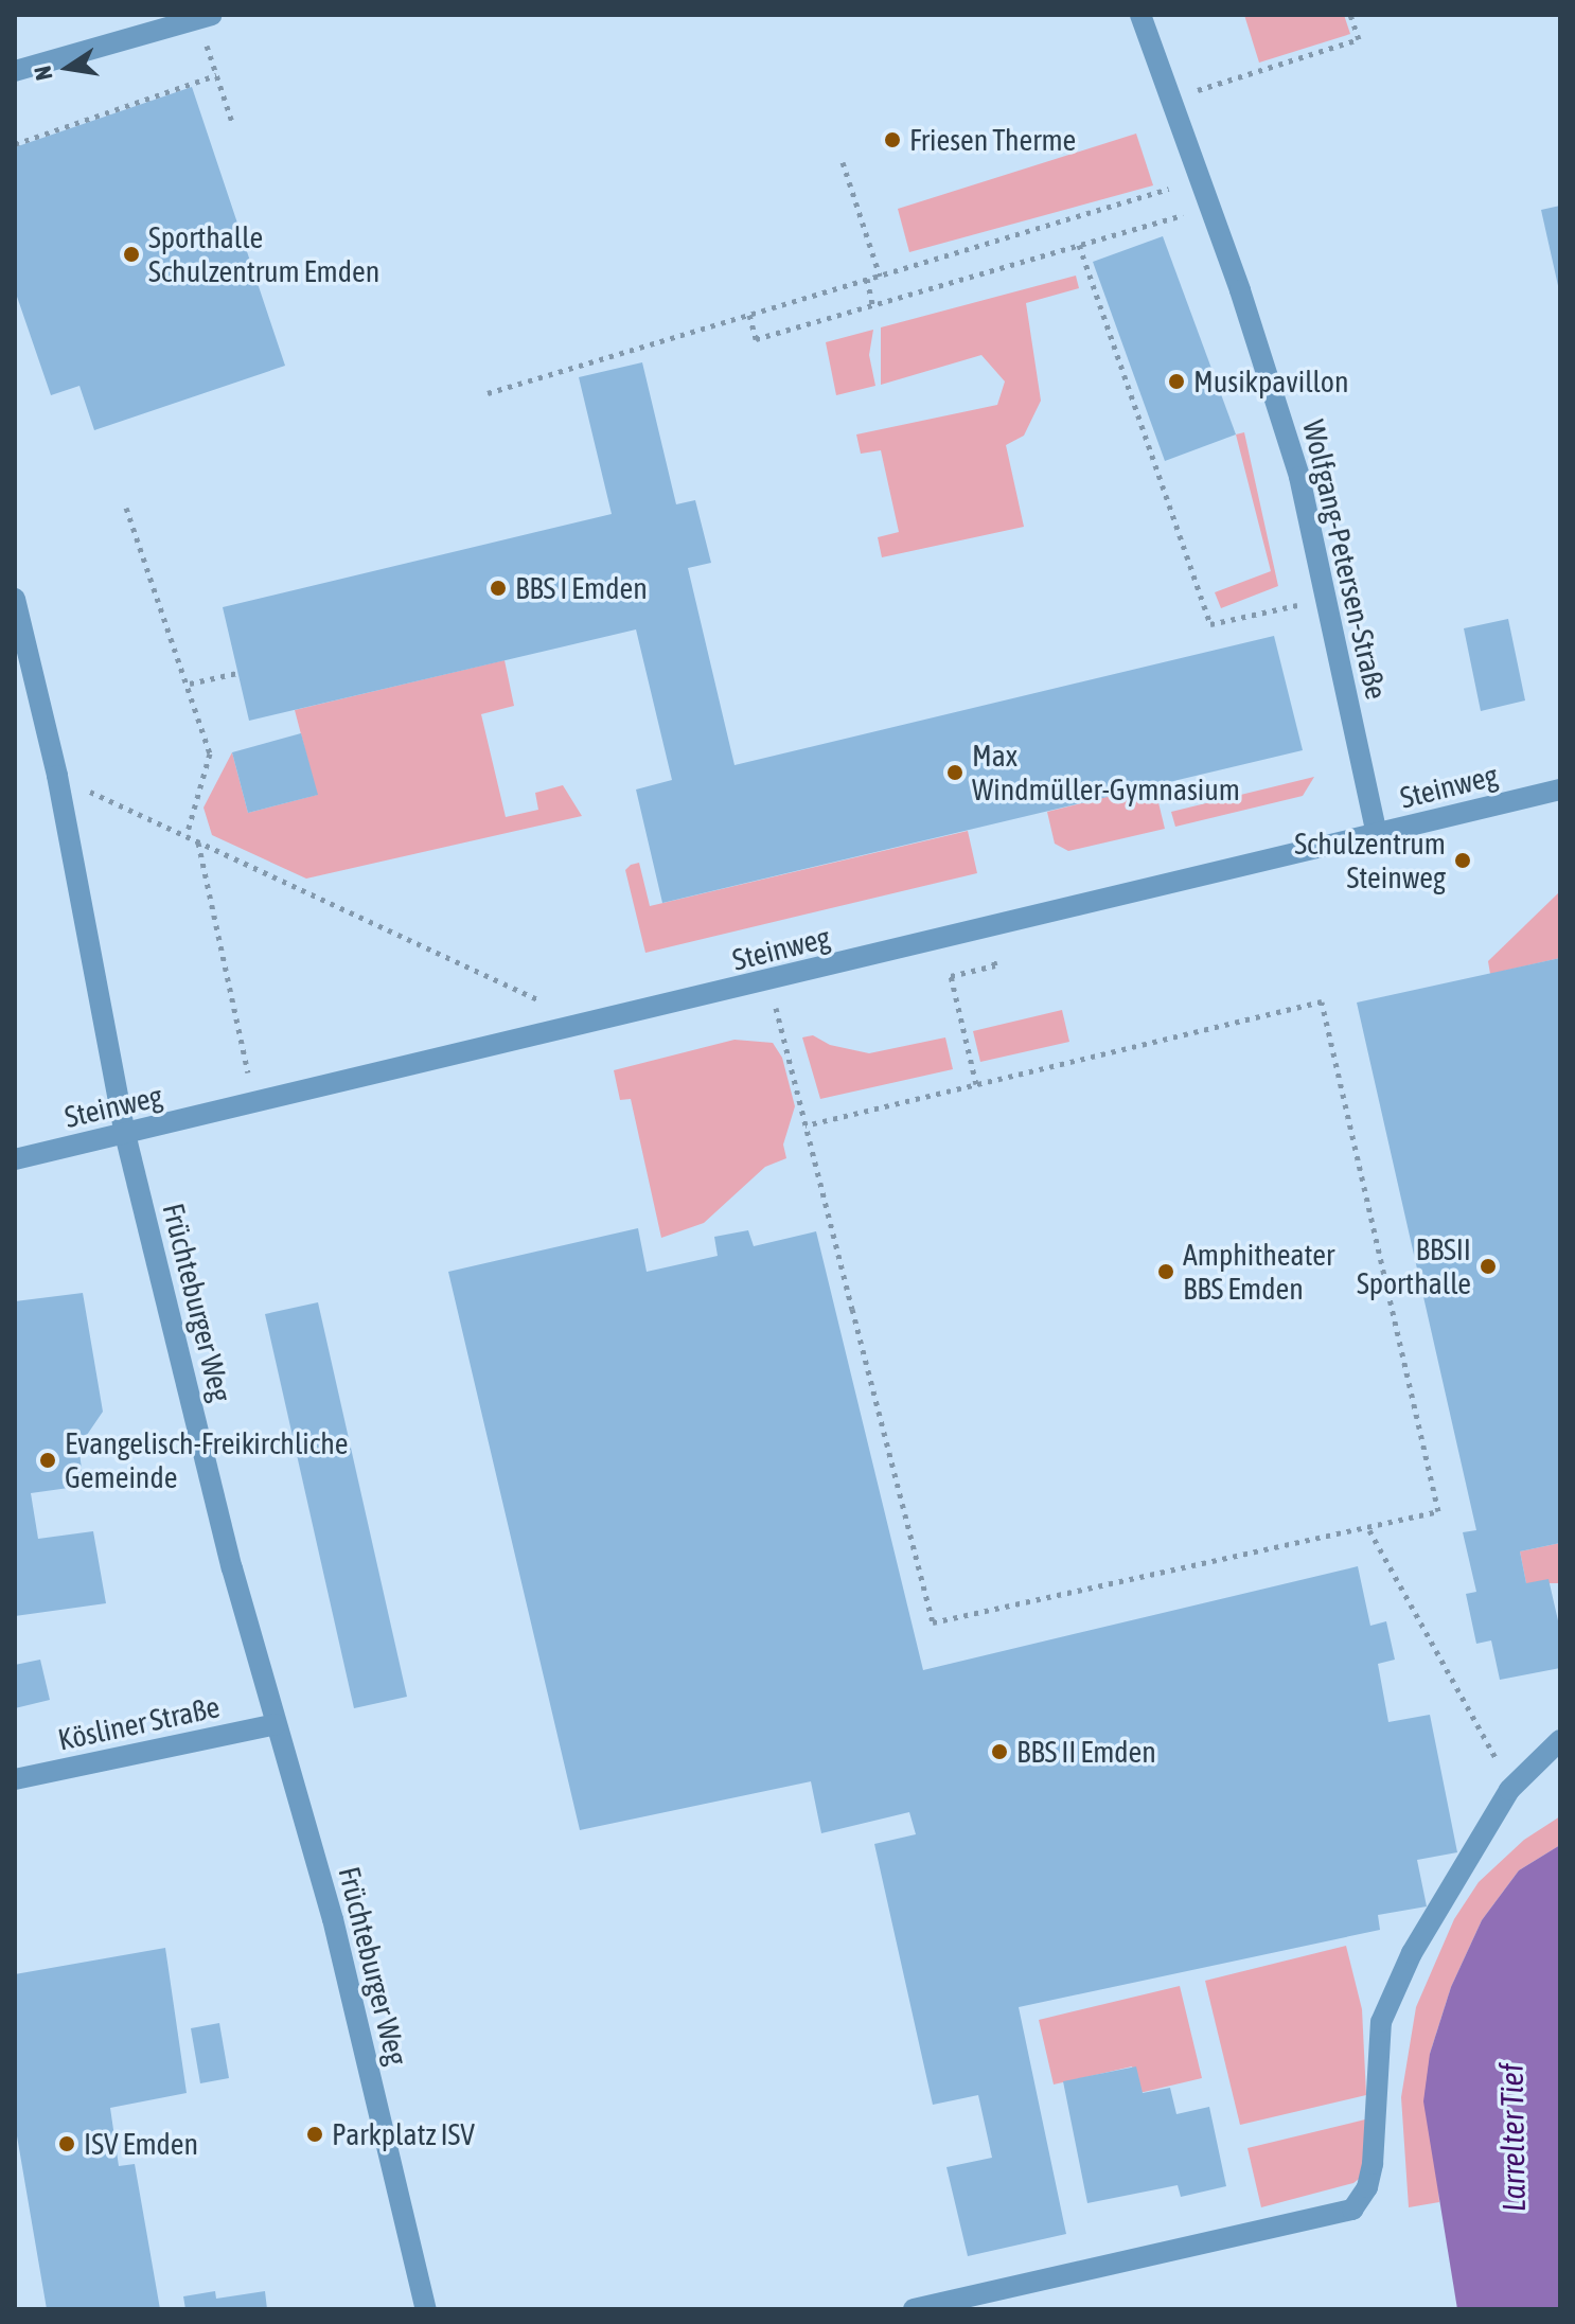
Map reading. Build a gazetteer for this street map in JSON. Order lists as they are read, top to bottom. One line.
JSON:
{"streets":{"street":["Wolfgang-Petersen-Straße","Steinweg","Früchteburger Weg","Kösliner Straße"]},"crossings":[["Wolfgang-Petersen-Straße","Steinweg"],["Steinweg","Früchteburger Weg"],["Früchteburger Weg","Kösliner Straße"]],"water":["Larrelter Tief"],"places":["Friesen Therme","Sporthalle Schulzentrum Emden","Musikpavillon","BBS I Emden","Max Windmüller-Gymnasium","Schulzentrum Steinweg","BBSII Sporthalle","Amphitheater BBS Emden","Evangelisch-Freikirchliche Gemeinde","BBS II Emden","Parkplatz ISV","ISV Emden"],"north":"left"}
